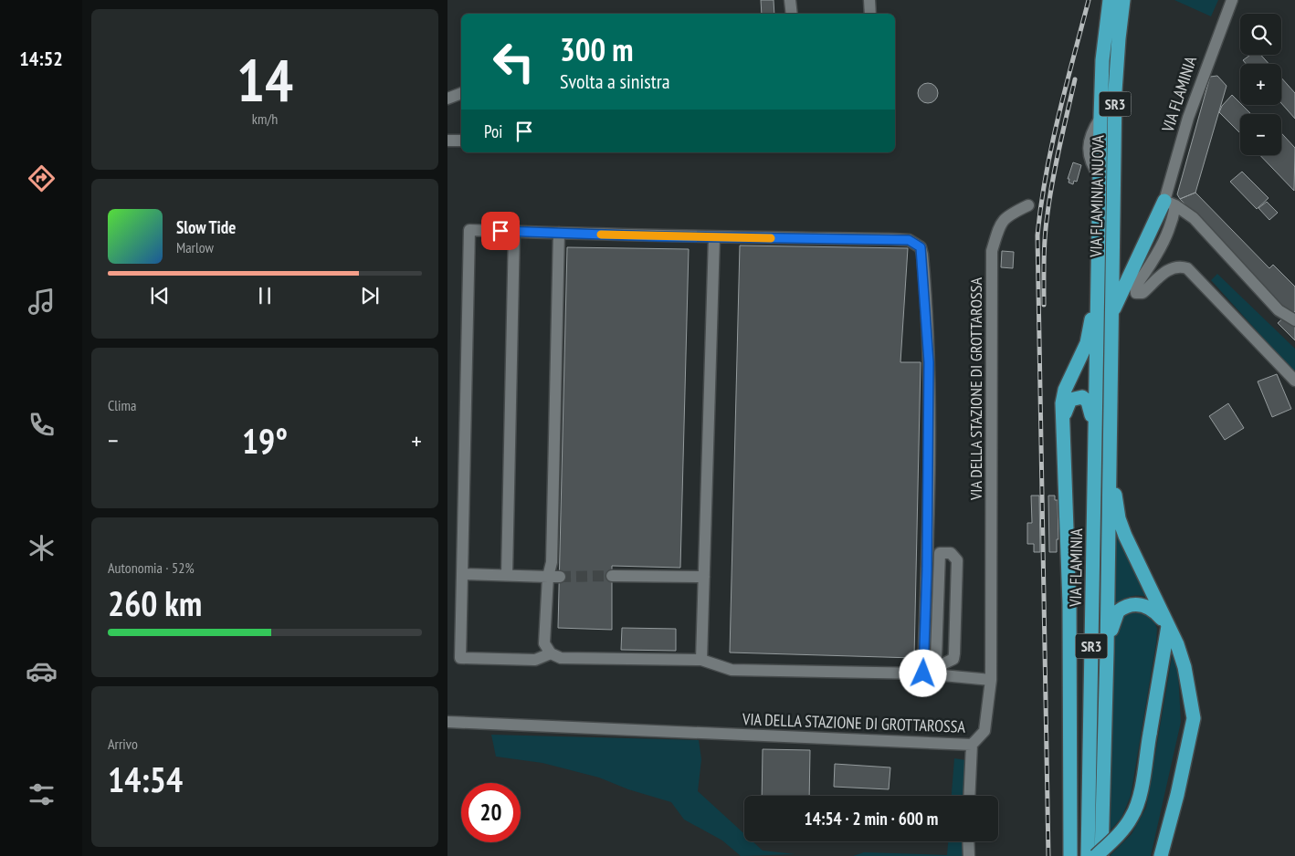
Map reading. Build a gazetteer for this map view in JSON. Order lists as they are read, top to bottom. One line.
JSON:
{"streets":{"highway":["VIA FLAMINIA","SR3","VIA FLAMINIA NUOVA"],"street":["VIA DELLA STAZIONE DI GROTTAROSSA"]},"crossings":[["VIA FLAMINIA","VIA FLAMINIA NUOVA"]],"page":{"tabs":"14:52","tile":[["14","km/h"],"Clima",["Autonomia · 52%","260 km"],["Arrivo","14:54"]],"map_buttons":["+","−"],"turn":["300 m","Svolta a sinistra"],"then":"Poi","song":["Slow Tide","Marlow"],"heat":["−","19°","+"],"limit":"20","trip":"14:54 · 2 min · 600 m"}}
